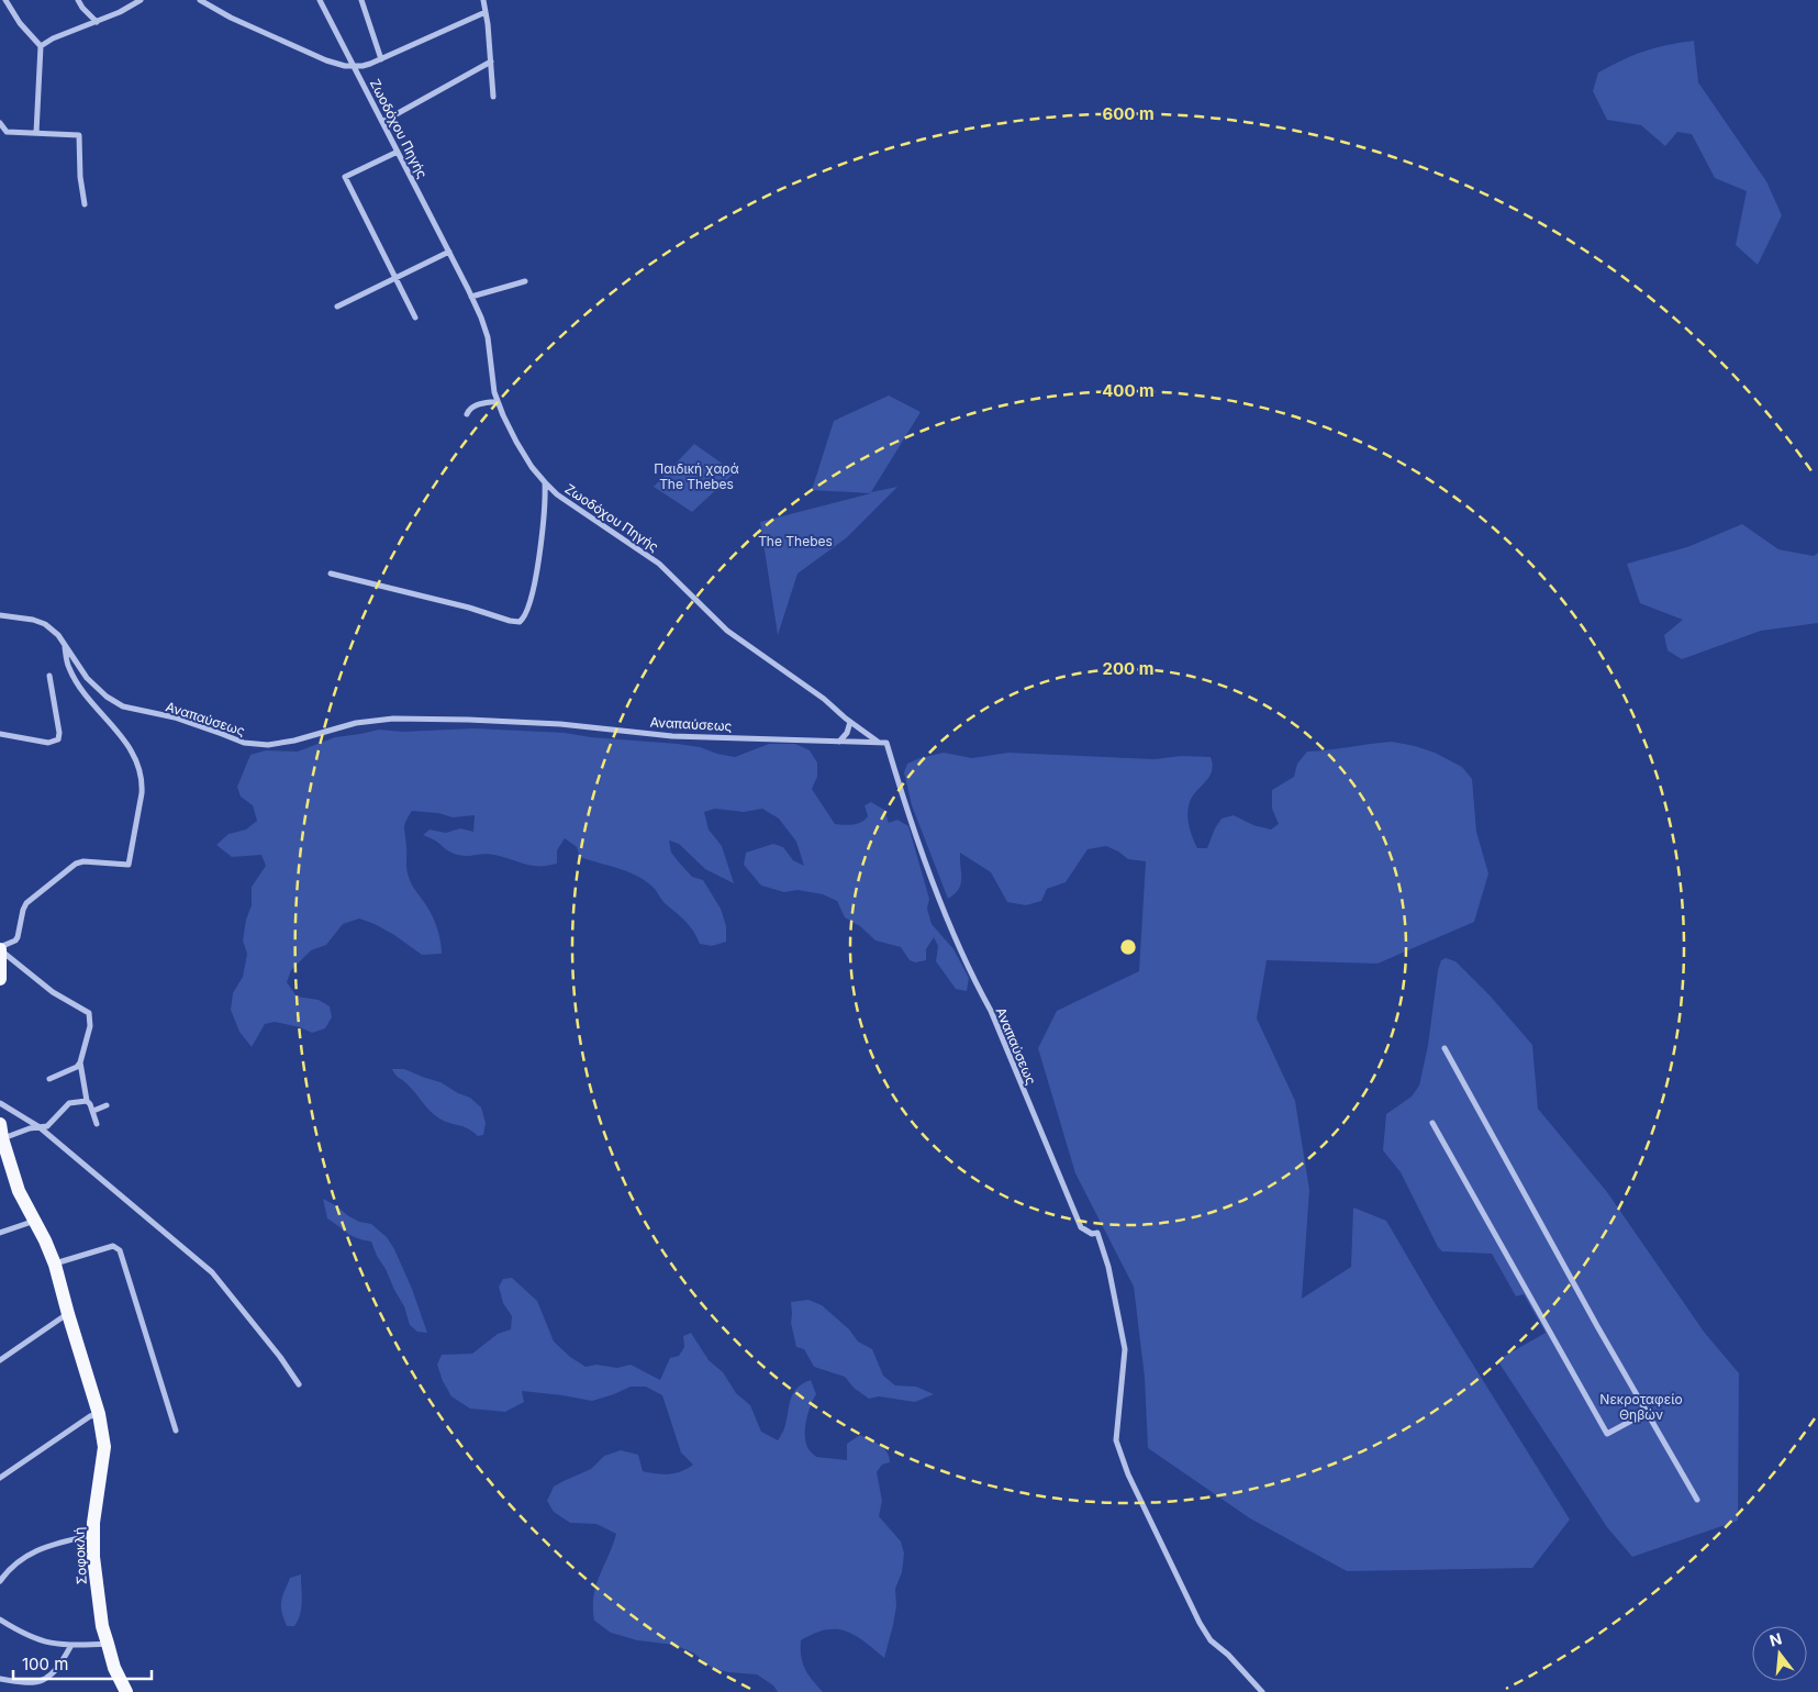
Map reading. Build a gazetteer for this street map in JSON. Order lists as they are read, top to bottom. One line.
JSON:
{"streets":{"main road":["Σοφοκλή"],"street":["Ζωοδόχου Πηγής","Αναπαύσεως"]},"crossings":[["Ζωοδόχου Πηγής","Αναπαύσεως"]],"parks":["Παιδική χαρά The Thebes","The Thebes","Νεκροταφείο Θηβών"],"scale_bar":"100 m","north":"top","rings":["600 m","400 m","200 m"]}
